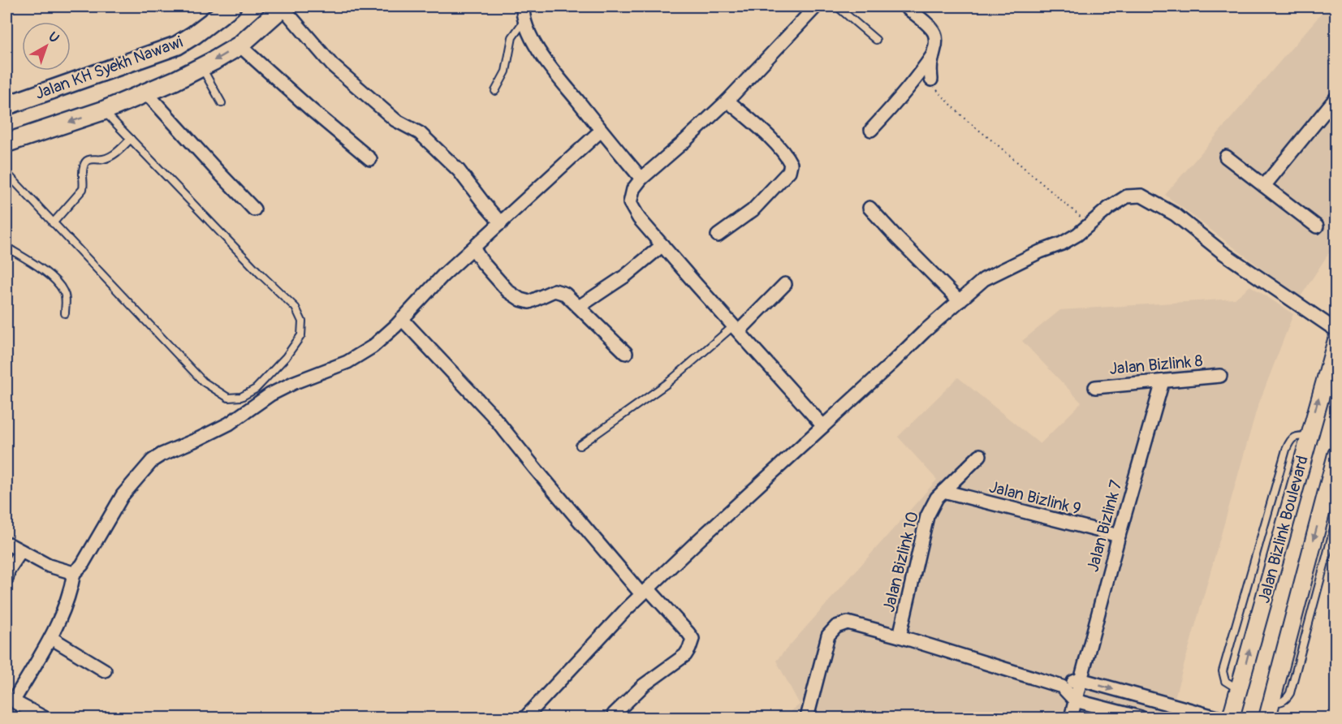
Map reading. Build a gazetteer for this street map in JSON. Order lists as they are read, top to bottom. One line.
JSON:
{"streets":{"main road":["Jalan KH Syekh Nawawi"],"street":["Jalan Bizlink 8","Jalan Bizlink 9","Jalan Bizlink 7","Jalan Bizlink Boulevard","Jalan Bizlink 10"]},"crossings":[["Jalan Bizlink 8","Jalan Bizlink 7"],["Jalan Bizlink 9","Jalan Bizlink 7"],["Jalan Bizlink 9","Jalan Bizlink 10"]],"north":"top right"}
